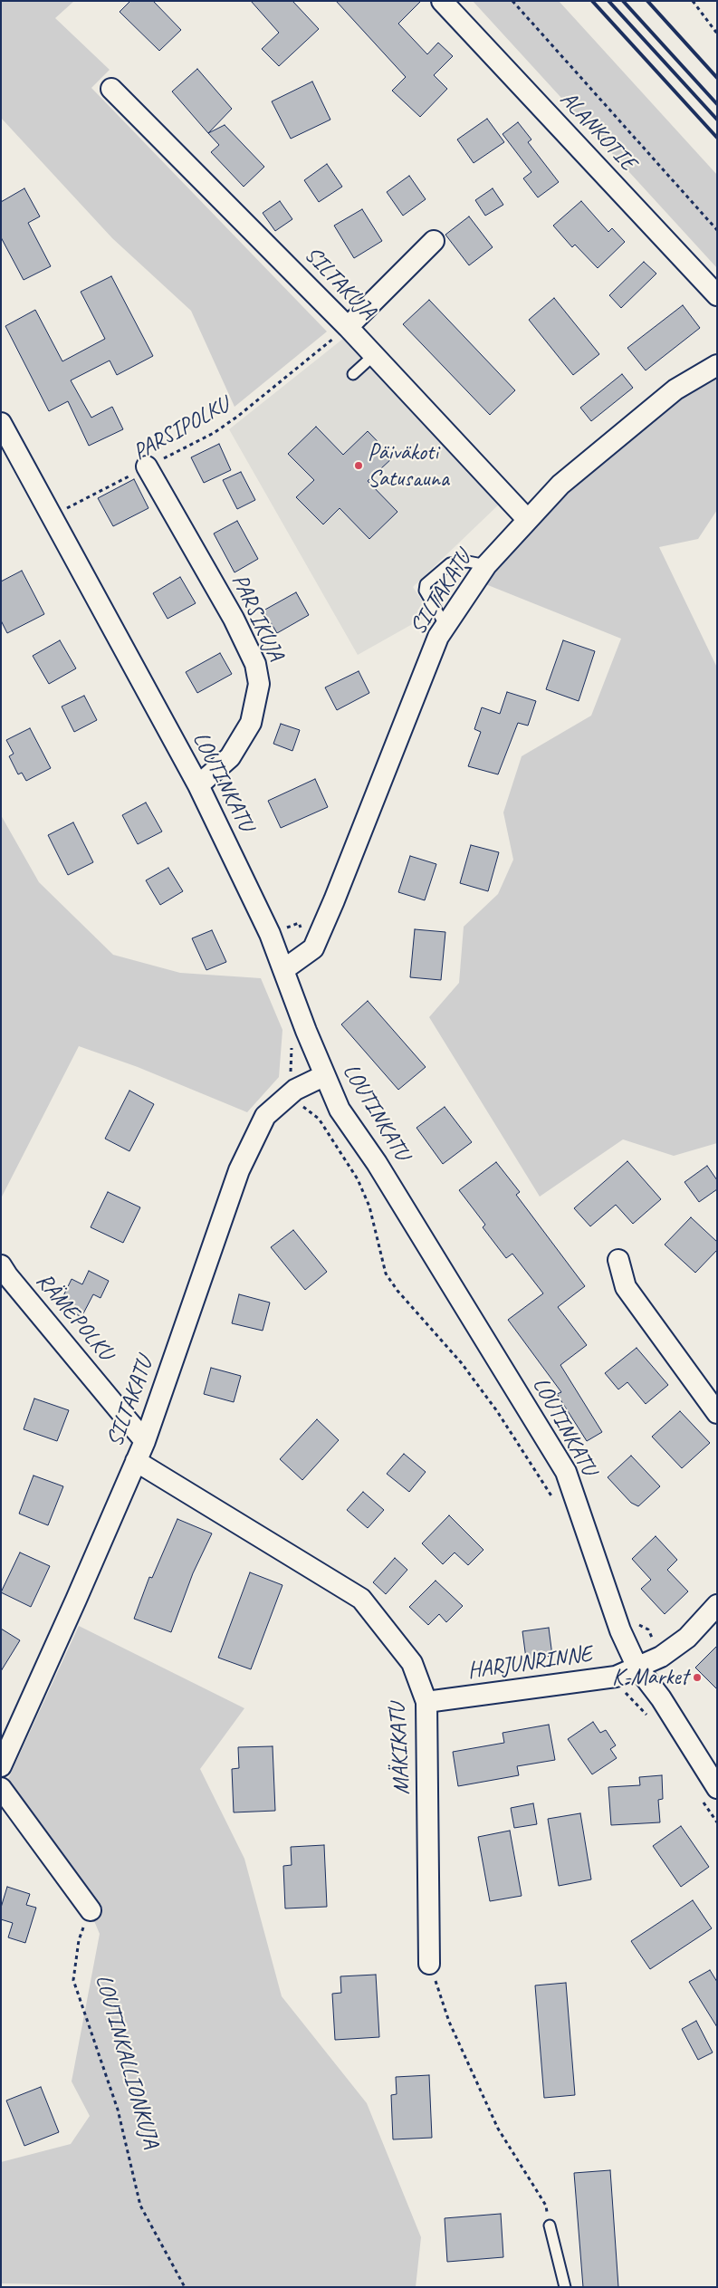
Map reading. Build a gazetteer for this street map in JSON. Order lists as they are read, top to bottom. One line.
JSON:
{"streets":{"street":["ALANKOTIE","SILTAKUJA","SILTAKATU","PARSIKUJA","LOUTINKATU","RÄMEPOLKU","HARJUNRINNE","MÄKIKATU"],"path":["PARSIPOLKU","LOUTINKALLIONKUJA"]},"crossings":[["SILTAKUJA","PARSIPOLKU"],["SILTAKUJA","SILTAKATU"],["PARSIPOLKU","PARSIKUJA"],["PARSIPOLKU","LOUTINKATU"],["SILTAKATU","LOUTINKATU"],["SILTAKATU","RÄMEPOLKU"],["SILTAKATU","MÄKIKATU"],["PARSIKUJA","LOUTINKATU"],["LOUTINKATU","HARJUNRINNE"],["HARJUNRINNE","MÄKIKATU"]],"places":["Päiväkoti Satusauna","K-Market"]}
